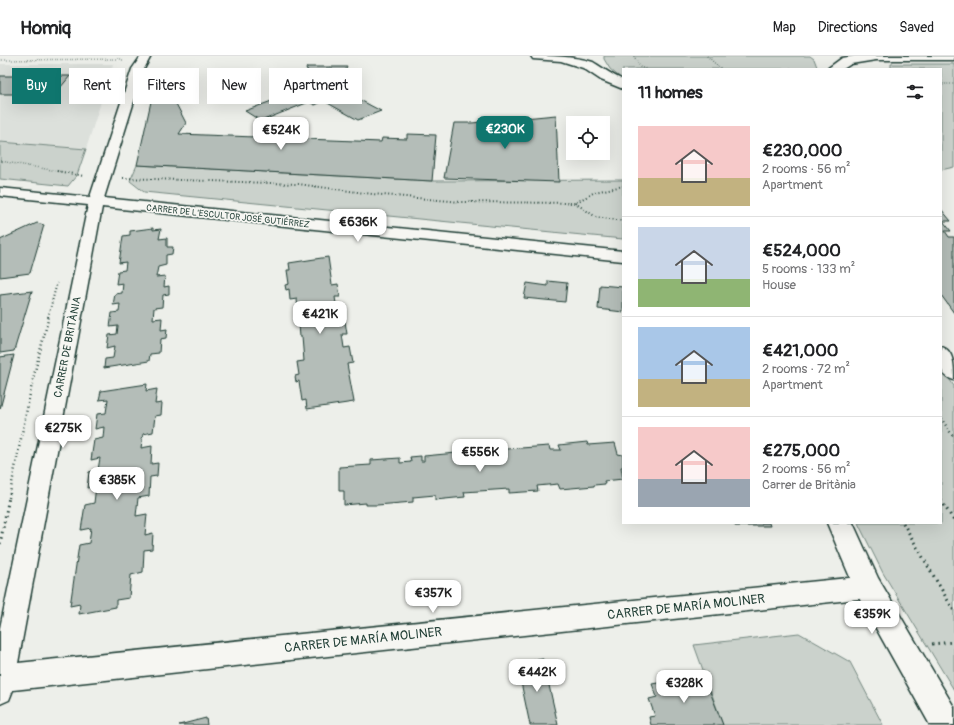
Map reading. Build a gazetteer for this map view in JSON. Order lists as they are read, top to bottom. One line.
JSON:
{"streets":{"street":["CARRER DE L'ESCULTOR JOSÉ GUTIÉRREZ","CARRER DE BRITÀNIA","CARRER DE MARÍA MOLINER"]},"crossings":[["CARRER DE L'ESCULTOR JOSÉ GUTIÉRREZ","CARRER DE BRITÀNIA"],["CARRER DE BRITÀNIA","CARRER DE MARÍA MOLINER"]],"page":{"header":"Homiq","nav":["Map","Directions","Saved"],"chip":["Buy","Rent","Filters","New","Apartment"],"heading":"11 homes","price":["€230K","€524K","€636K","€421K","€275K","€556K","€385K","€357K","€359K","€442K","€328K"],"list":[{"name":"€230,000","note":"2 rooms · 56 m² · Apartment"},{"name":"€524,000","note":"5 rooms · 133 m² · House"},{"name":"€421,000","note":"2 rooms · 72 m² · Apartment"},{"name":"€275,000","note":"2 rooms · 56 m² · Carrer de Britània"}]}}
